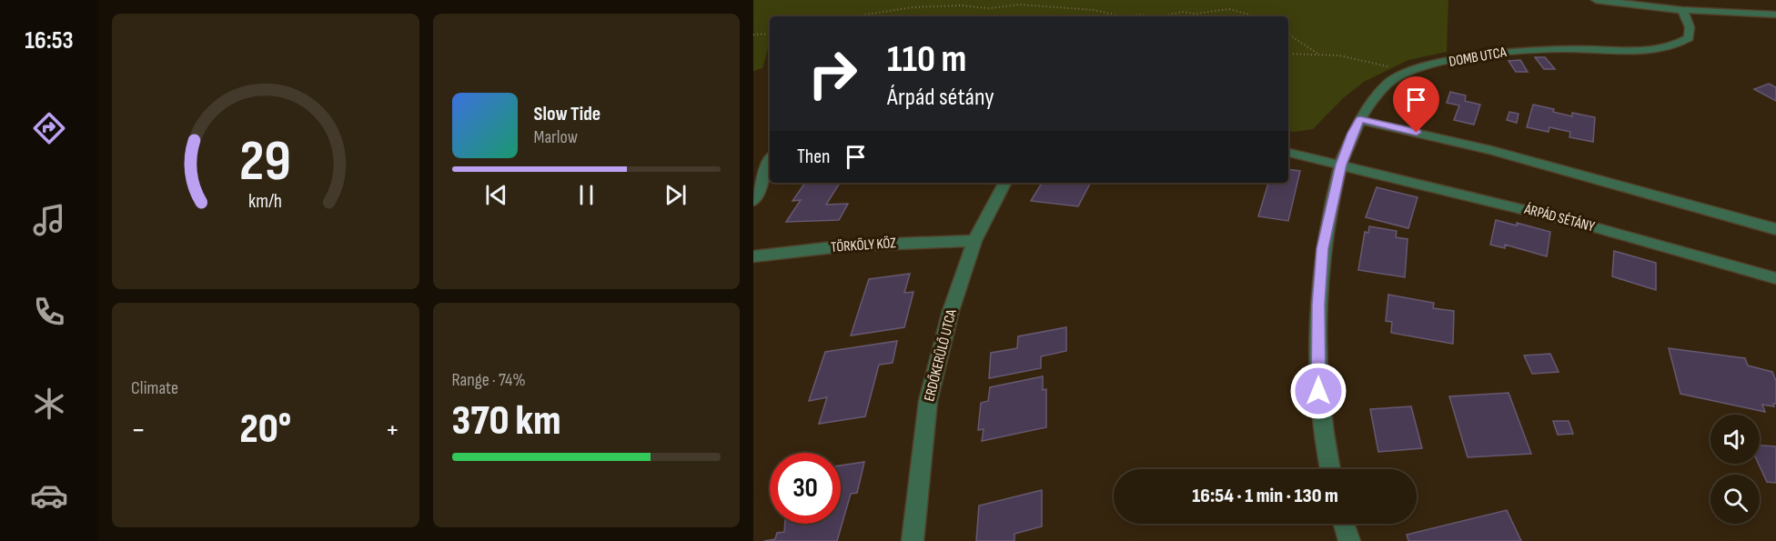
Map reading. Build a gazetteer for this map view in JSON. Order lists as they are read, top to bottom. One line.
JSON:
{"streets":{"street":["DOMB UTCA","ÁRPÁD SÉTÁNY","TÖRKÖLY KÖZ","ERDŐKERÜLŐ UTCA"]},"crossings":[["DOMB UTCA","ÁRPÁD SÉTÁNY"],["TÖRKÖLY KÖZ","ERDŐKERÜLŐ UTCA"]],"page":{"tabs":"16:53","turn":["110 m","Árpád sétány"],"song":["Slow Tide","Marlow"],"then":"Then","tile":["Climate",["Range · 74%","370 km"]],"heat":["−","20°","+"],"limit":"30","trip":"16:54 · 1 min · 130 m","gauge":["29","km/h"]}}
